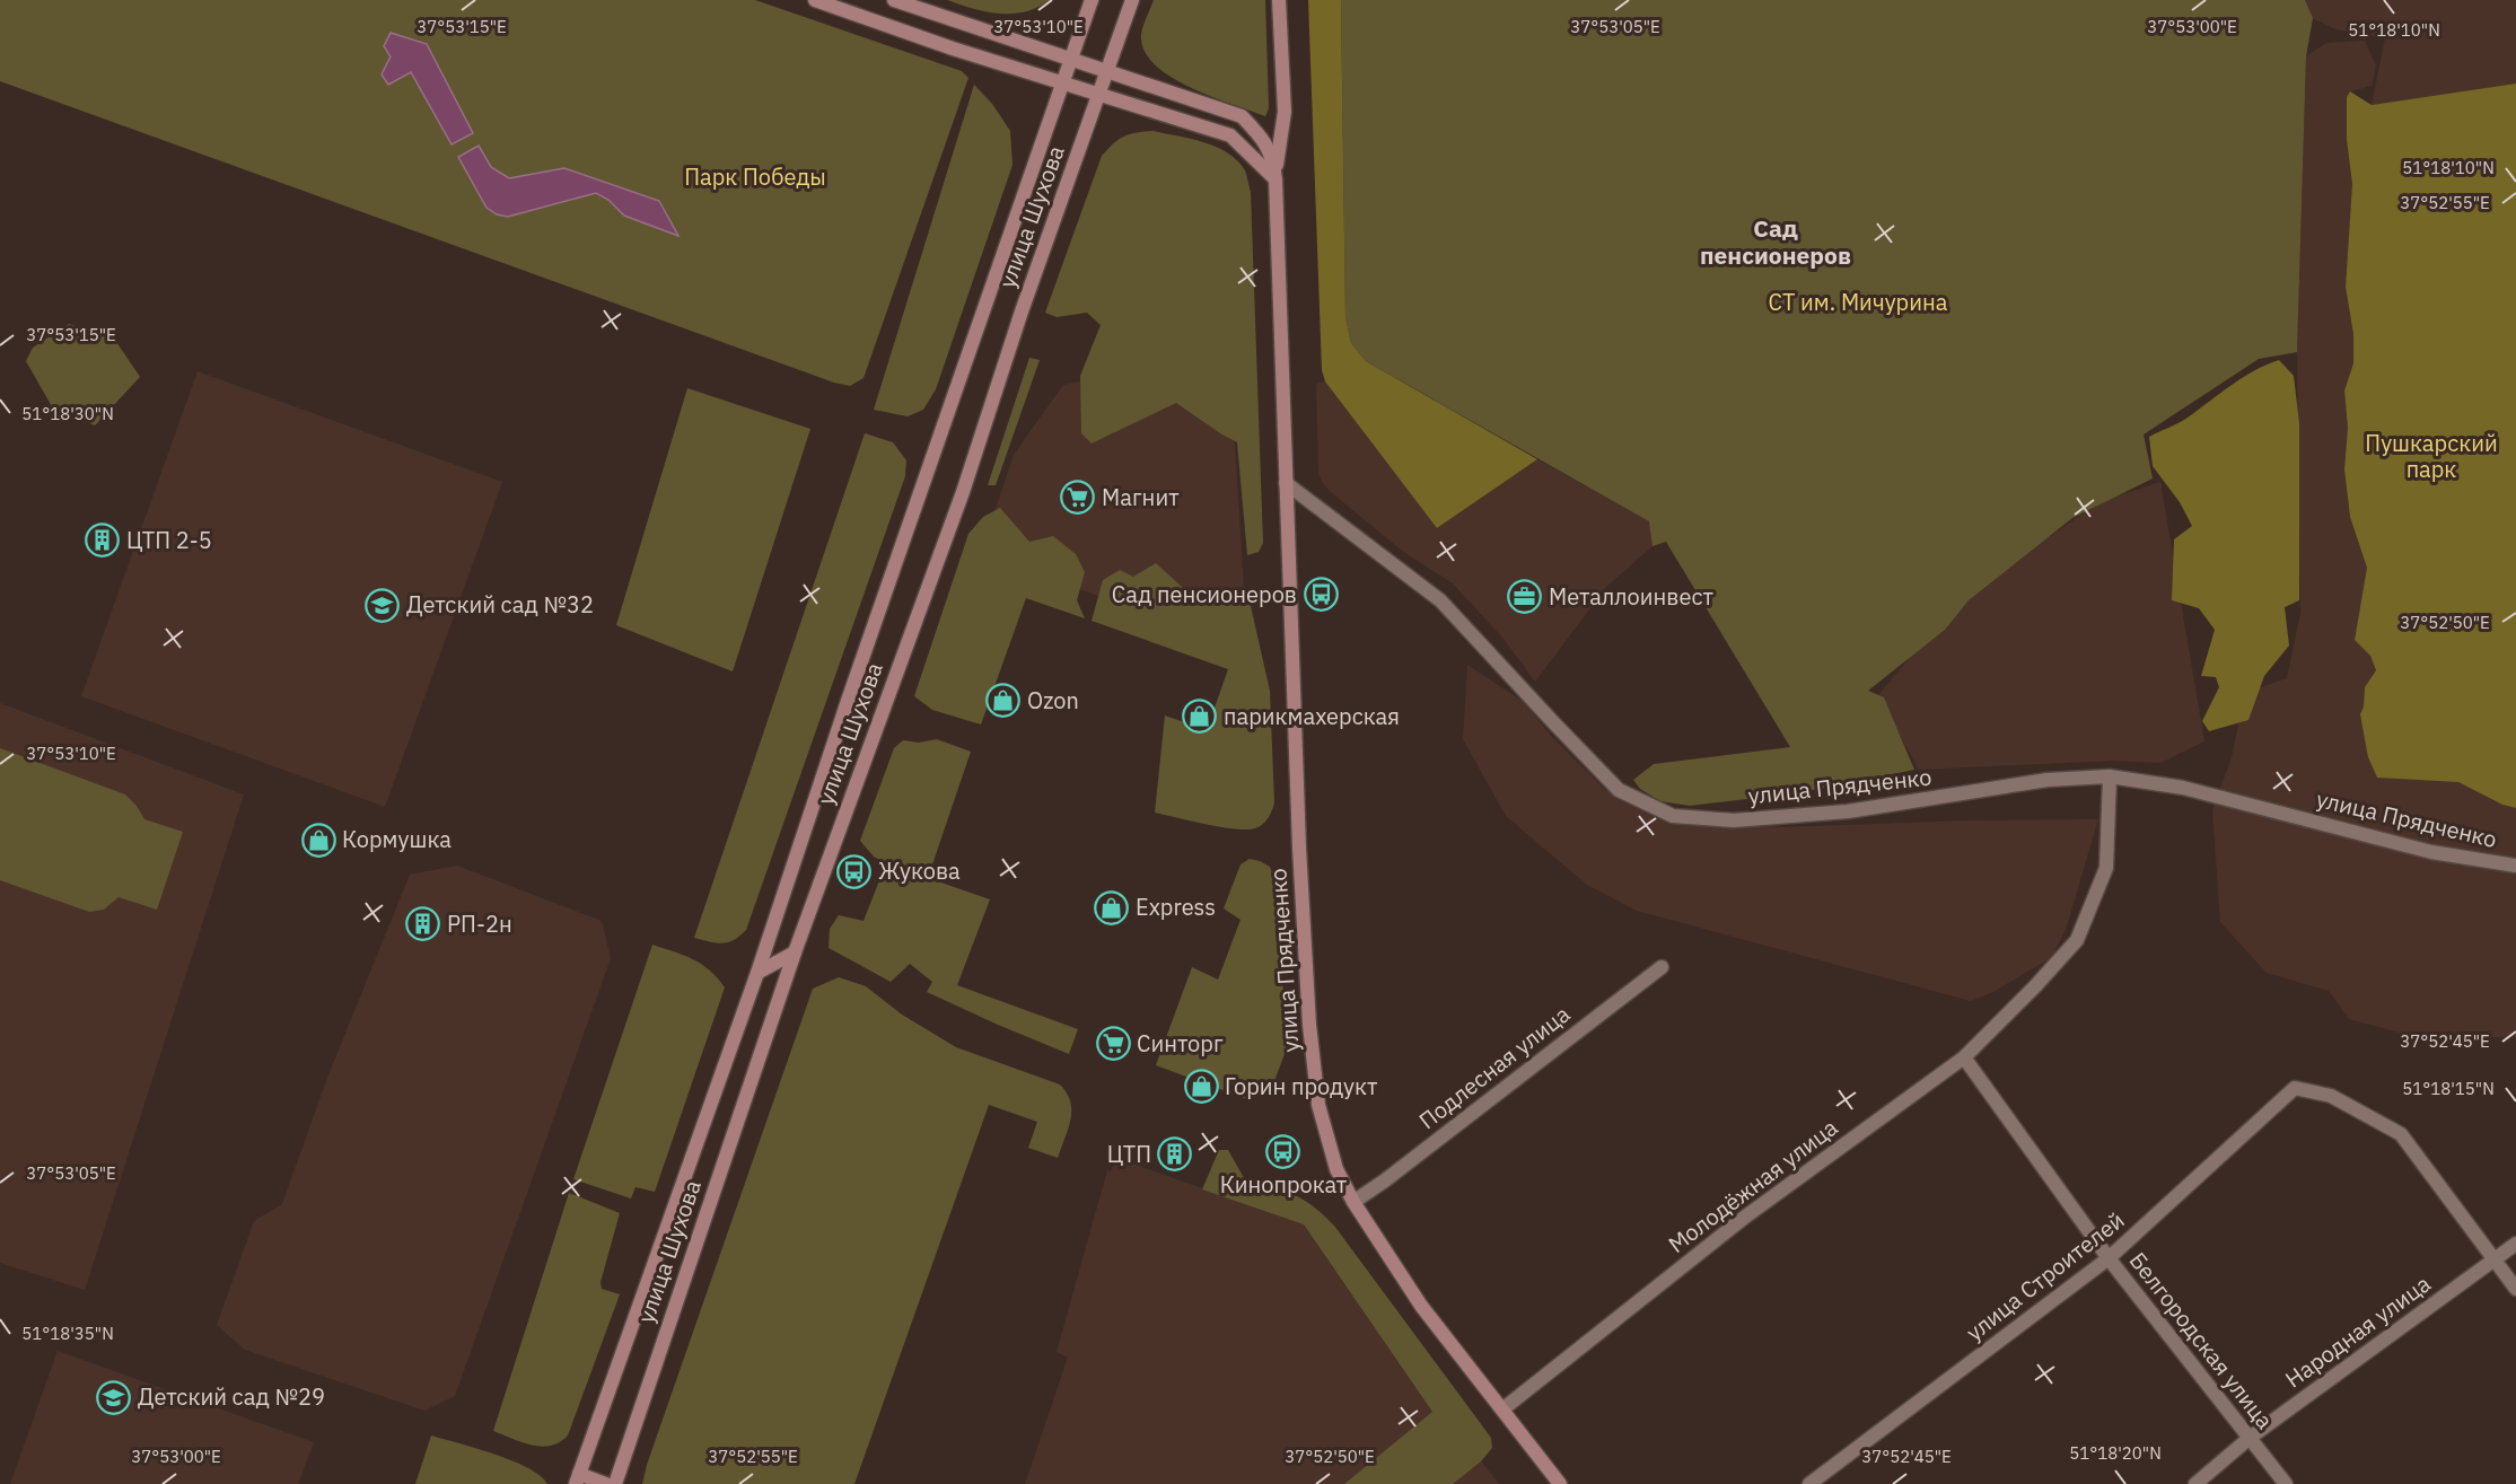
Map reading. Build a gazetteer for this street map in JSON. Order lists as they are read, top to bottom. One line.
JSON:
{"streets":{"main road":["улица Шухова","улица Прядченко"],"street":["Подлесная улица","Молодёжная улица","улица Строителей","Народная улица","Белгородская улица"]},"crossings":[["улица Прядченко","Подлесная улица"],["улица Прядченко","Молодёжная улица"],["Молодёжная улица","Белгородская улица"],["улица Строителей","Народная улица"],["улица Строителей","Белгородская улица"],["Народная улица","Белгородская улица"]],"districts":["Сад пенсионеров"],"parks":["Парк Победы","СТ им. Мичурина","Пушкарский парк"],"places":{"supermarket":["Магнит","Синторг"],"building":["ЦТП 2-5","РП-2н","ЦТП"],"bus stop":["Сад пенсионеров","Жукова","Кинопрокат"],"office":["Металлоинвест"],"school or university":["Детский сад №32","Детский сад №29"],"shop":["Ozon","парикмахерская","Кормушка","Express","Горин продукт"]},"coordinates":["37°53'15\"E","37°53'10\"E","37°53'05\"E","37°53'00\"E","51°18'10\"N","37°52'55\"E","51°18'30\"N","37°52'50\"E","37°52'45\"E","51°18'15\"N","51°18'35\"N","51°18'20\"N"]}
